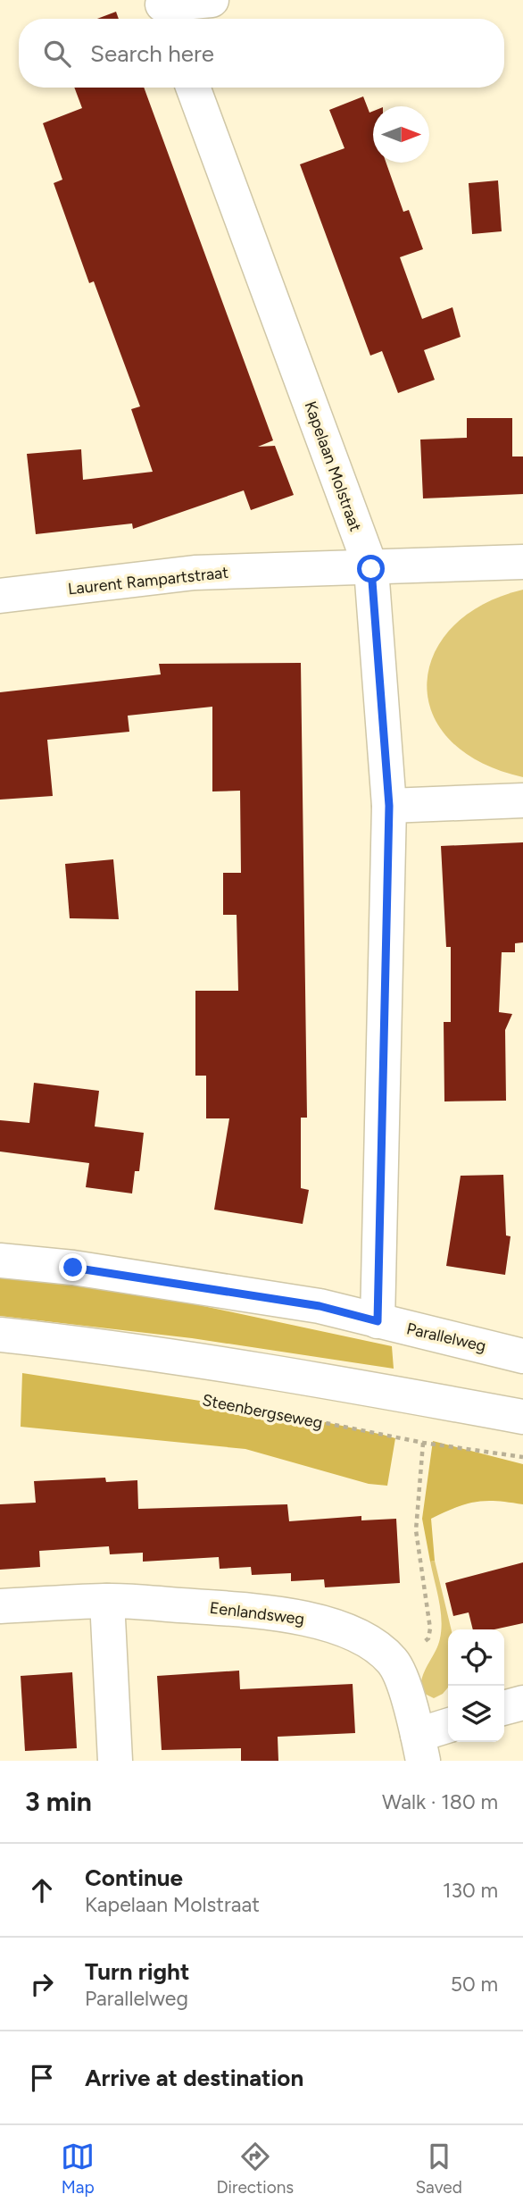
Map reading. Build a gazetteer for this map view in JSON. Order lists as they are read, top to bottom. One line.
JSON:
{"streets":{"street":["Kapelaan Molstraat","Laurent Rampartstraat","Parallelweg","Eenlandsweg"],"path":["Steenbergseweg"]},"crossings":[["Kapelaan Molstraat","Laurent Rampartstraat"],["Kapelaan Molstraat","Parallelweg"]],"north":"right","page":{"search":"Search here","heading":["3 min","Walk · 180 m"],"list":[["Continue","Kapelaan Molstraat","130 m"],["Turn right","Parallelweg","50 m"],"Arrive at destination"],"nav":["Map","Directions","Saved"]}}
